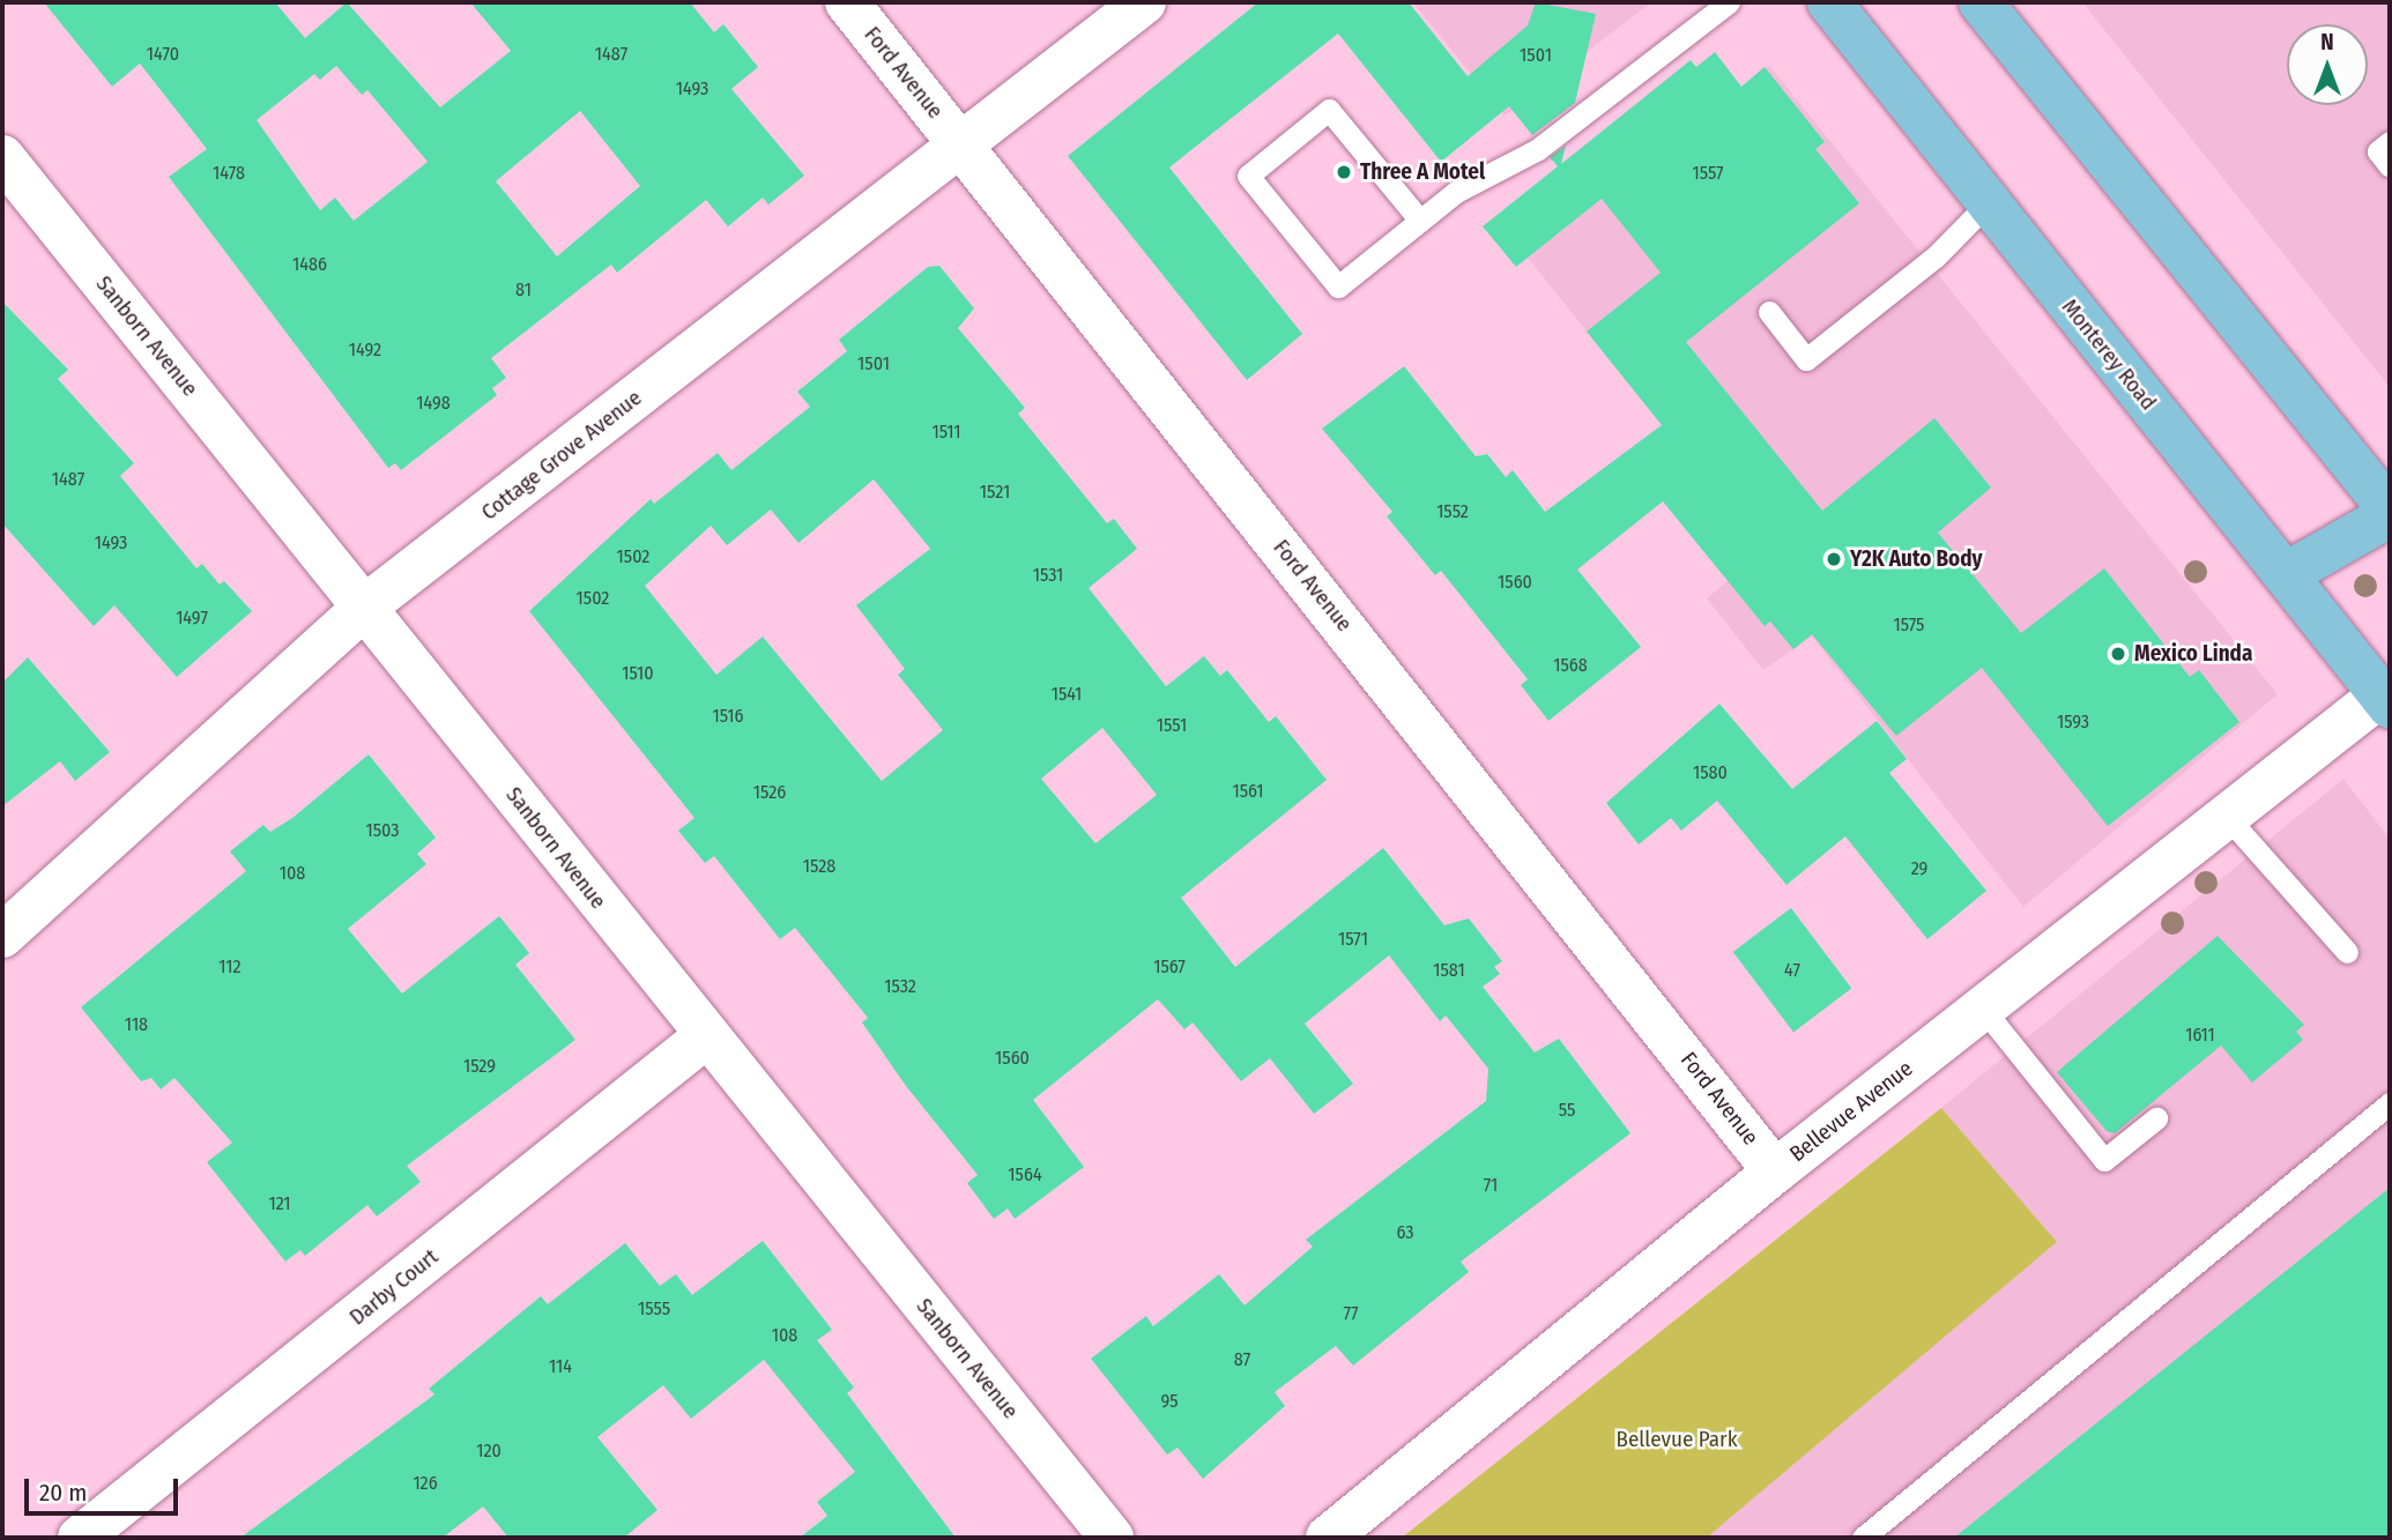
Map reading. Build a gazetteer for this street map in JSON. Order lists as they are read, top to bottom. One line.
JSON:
{"streets":{"main road":["Monterey Road"],"street":["Ford Avenue","Sanborn Avenue","Cottage Grove Avenue","Bellevue Avenue","Darby Court"]},"crossings":[["Ford Avenue","Cottage Grove Avenue"],["Ford Avenue","Bellevue Avenue"],["Sanborn Avenue","Cottage Grove Avenue"],["Sanborn Avenue","Darby Court"],["Monterey Road","Bellevue Avenue"]],"parks":["Bellevue Park"],"places":["Three A Motel","Y2K Auto Body","Mexico Linda"],"house_numbers":["1470","1487","1501","1493","1478","1557","1486","81","1492","1501","1498","1511","1487","1521","1552","1493","1502","1531","1560","1502","1497","1575","1568","1510","1541","1516","1593","1551","1580","1561","1526","1503","1528","29","108","1571","112","1567","1581","47","1532","118","1611","1560","1529","55","1564","71","121","63","1555","77","108","87","114","95","120","126"],"scale_bar":"20 m","north":"top"}
